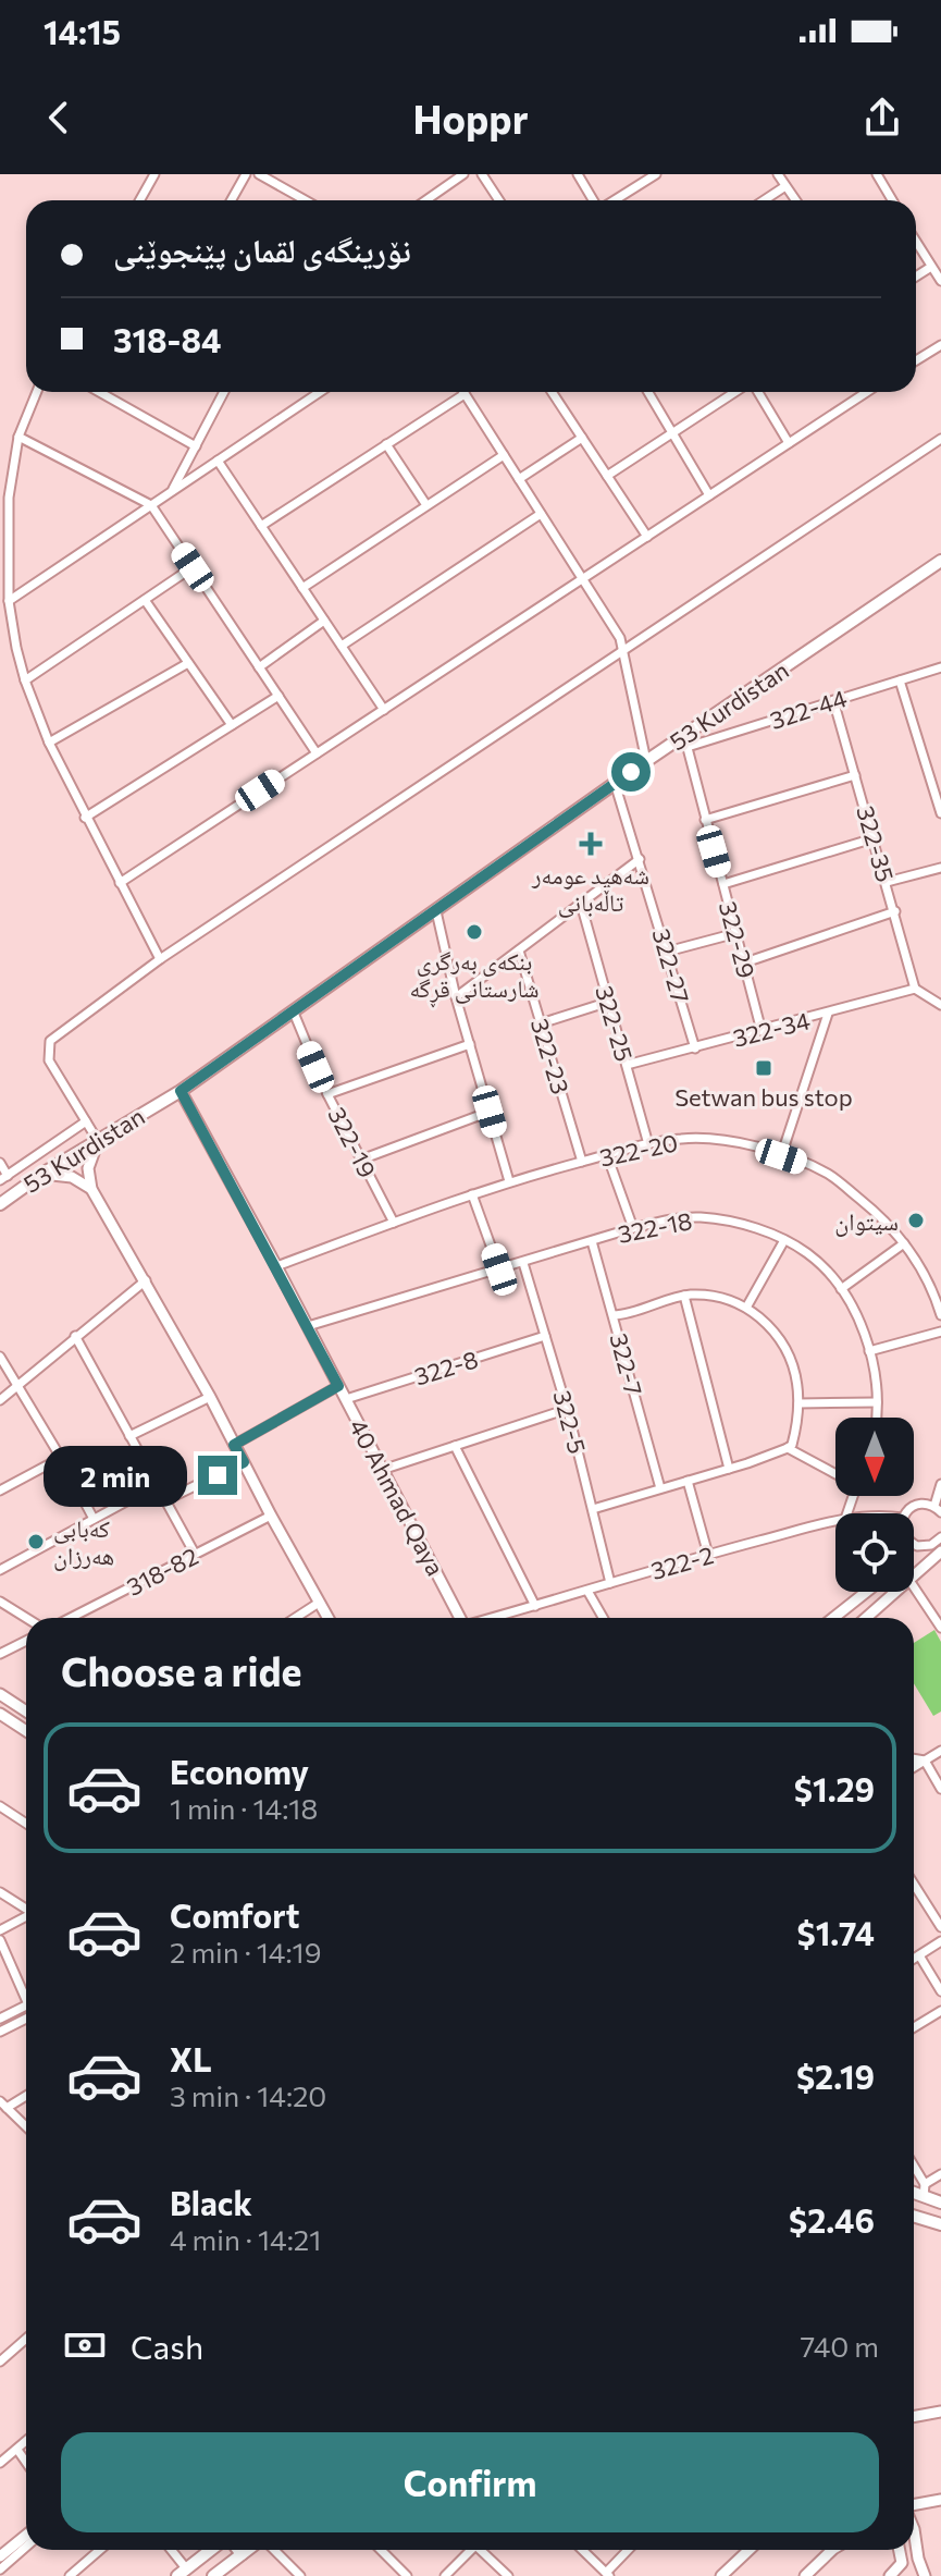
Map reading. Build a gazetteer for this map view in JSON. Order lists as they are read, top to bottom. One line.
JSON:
{"streets":{"main road":["53 Kurdistan"],"street":["322-44","322-35","322-29","322-27","322-25","322-34","322-23","322-19","322-20","322-18","322-7","322-8","322-5","40 Ahmad Qaya","322-2","318-82"]},"crossings":[["53 Kurdistan","322-44"],["53 Kurdistan","322-29"],["53 Kurdistan","322-27"],["53 Kurdistan","322-19"],["53 Kurdistan","40 Ahmad Qaya"],["322-44","322-35"],["322-44","322-29"],["322-35","322-34"],["322-29","322-34"],["322-27","322-34"],["322-25","322-34"],["322-25","322-20"],["322-23","322-20"],["322-19","322-20"],["322-20","40 Ahmad Qaya"],["322-18","322-7"],["322-18","322-5"],["322-18","40 Ahmad Qaya"],["322-8","322-5"],["322-8","40 Ahmad Qaya"],["322-5","322-2"]],"places":{"health":["شەهید عومەر تاڵەبانی"],"other":["بنکەی بەرگری شارستانی قڕگە","سيتوان","کەبابی هەرزان"],"transit":["Setwan bus stop"]},"north":"bottom","page":{"status":"14:15","header":"Hoppr","banner":["نۆرینگەی لقمان پێنجوێنی","318-84"],"bubble":"2 min","heading":"Choose a ride","list":[{"name":"Economy","note":"1 min · 14:18","value":"$1.29"},{"name":"Comfort","note":"2 min · 14:19","value":"$1.74"},{"name":"XL","note":"3 min · 14:20","value":"$2.19"},{"name":"Black","note":"4 min · 14:21","value":"$2.46"}],"pay":["Cash","740 m"],"buttons":"Confirm"}}
